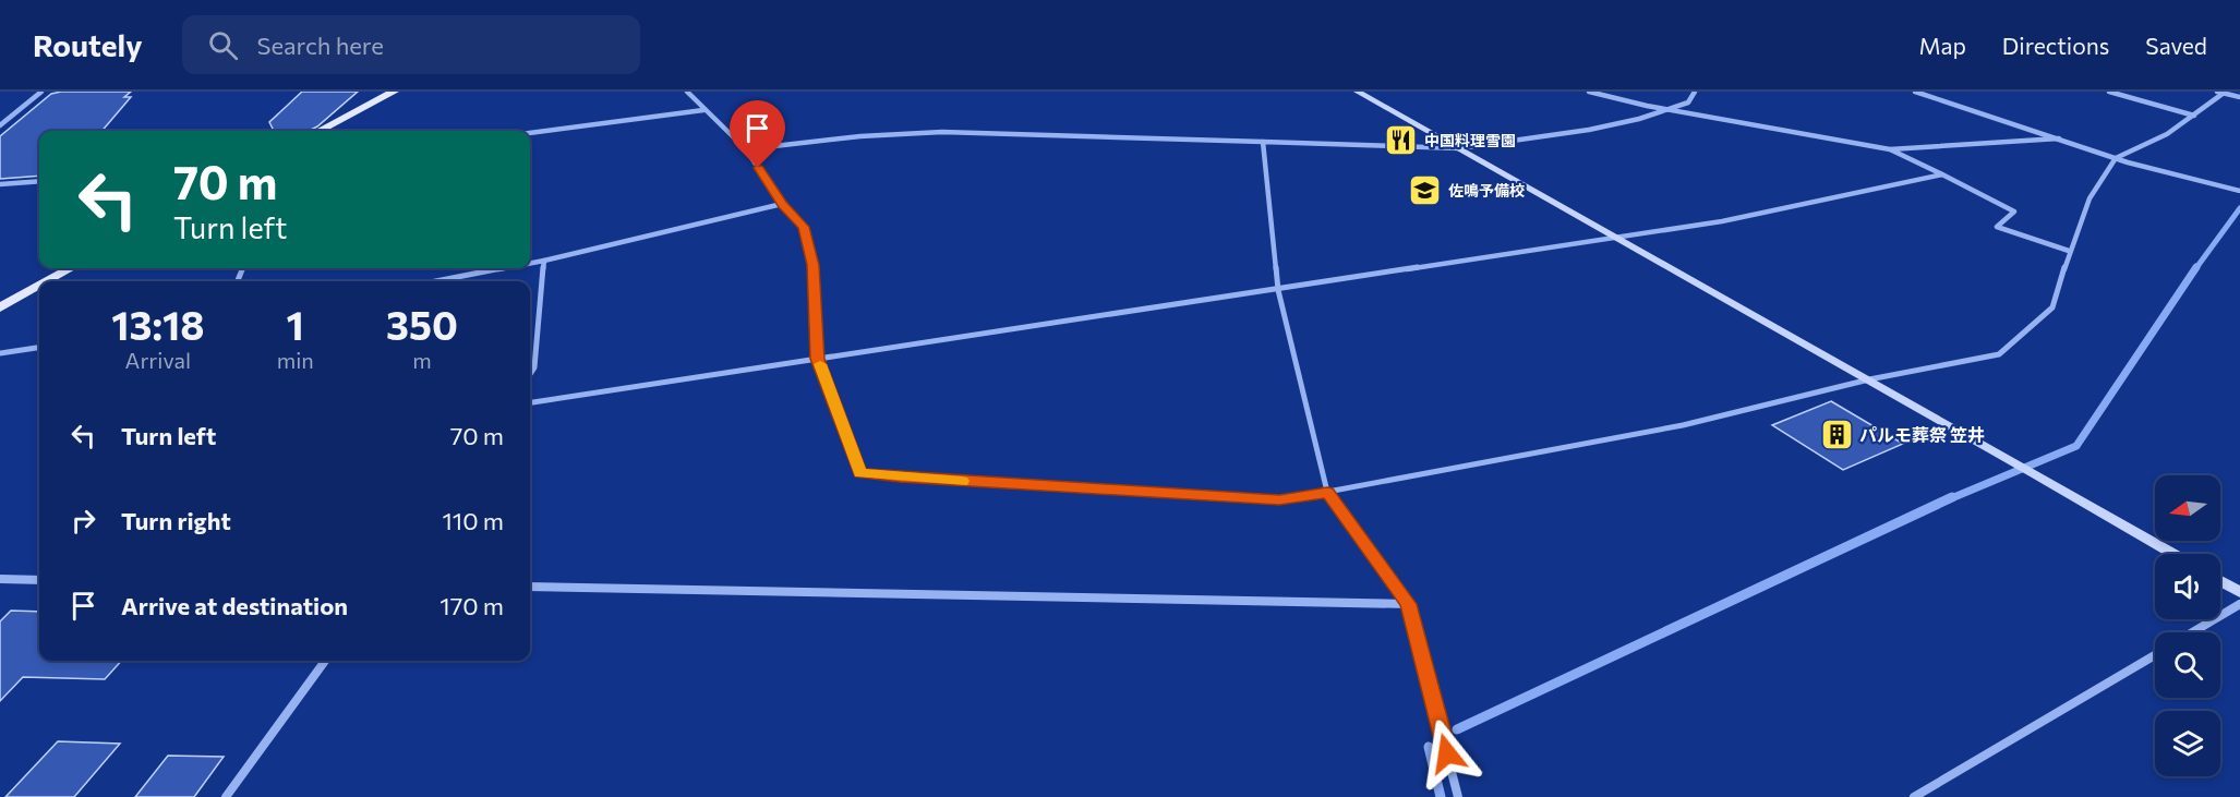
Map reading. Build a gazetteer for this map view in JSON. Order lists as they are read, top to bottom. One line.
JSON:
{"places":{"restaurant":["中国料理雪園"],"school or university":["佐鳴予備校"],"building":["パルモ葬祭 笠井"]},"north":"left","page":{"header":"Routely","search":"Search here","nav":["Map","Directions","Saved"],"turn":["70 m","Turn left"],"eta":["13:18","Arrival","1","min","350","m"],"list":[{"name":"Turn left","value":"70 m"},{"name":"Turn right","value":"110 m"},{"name":"Arrive at destination","value":"170 m"}]}}
